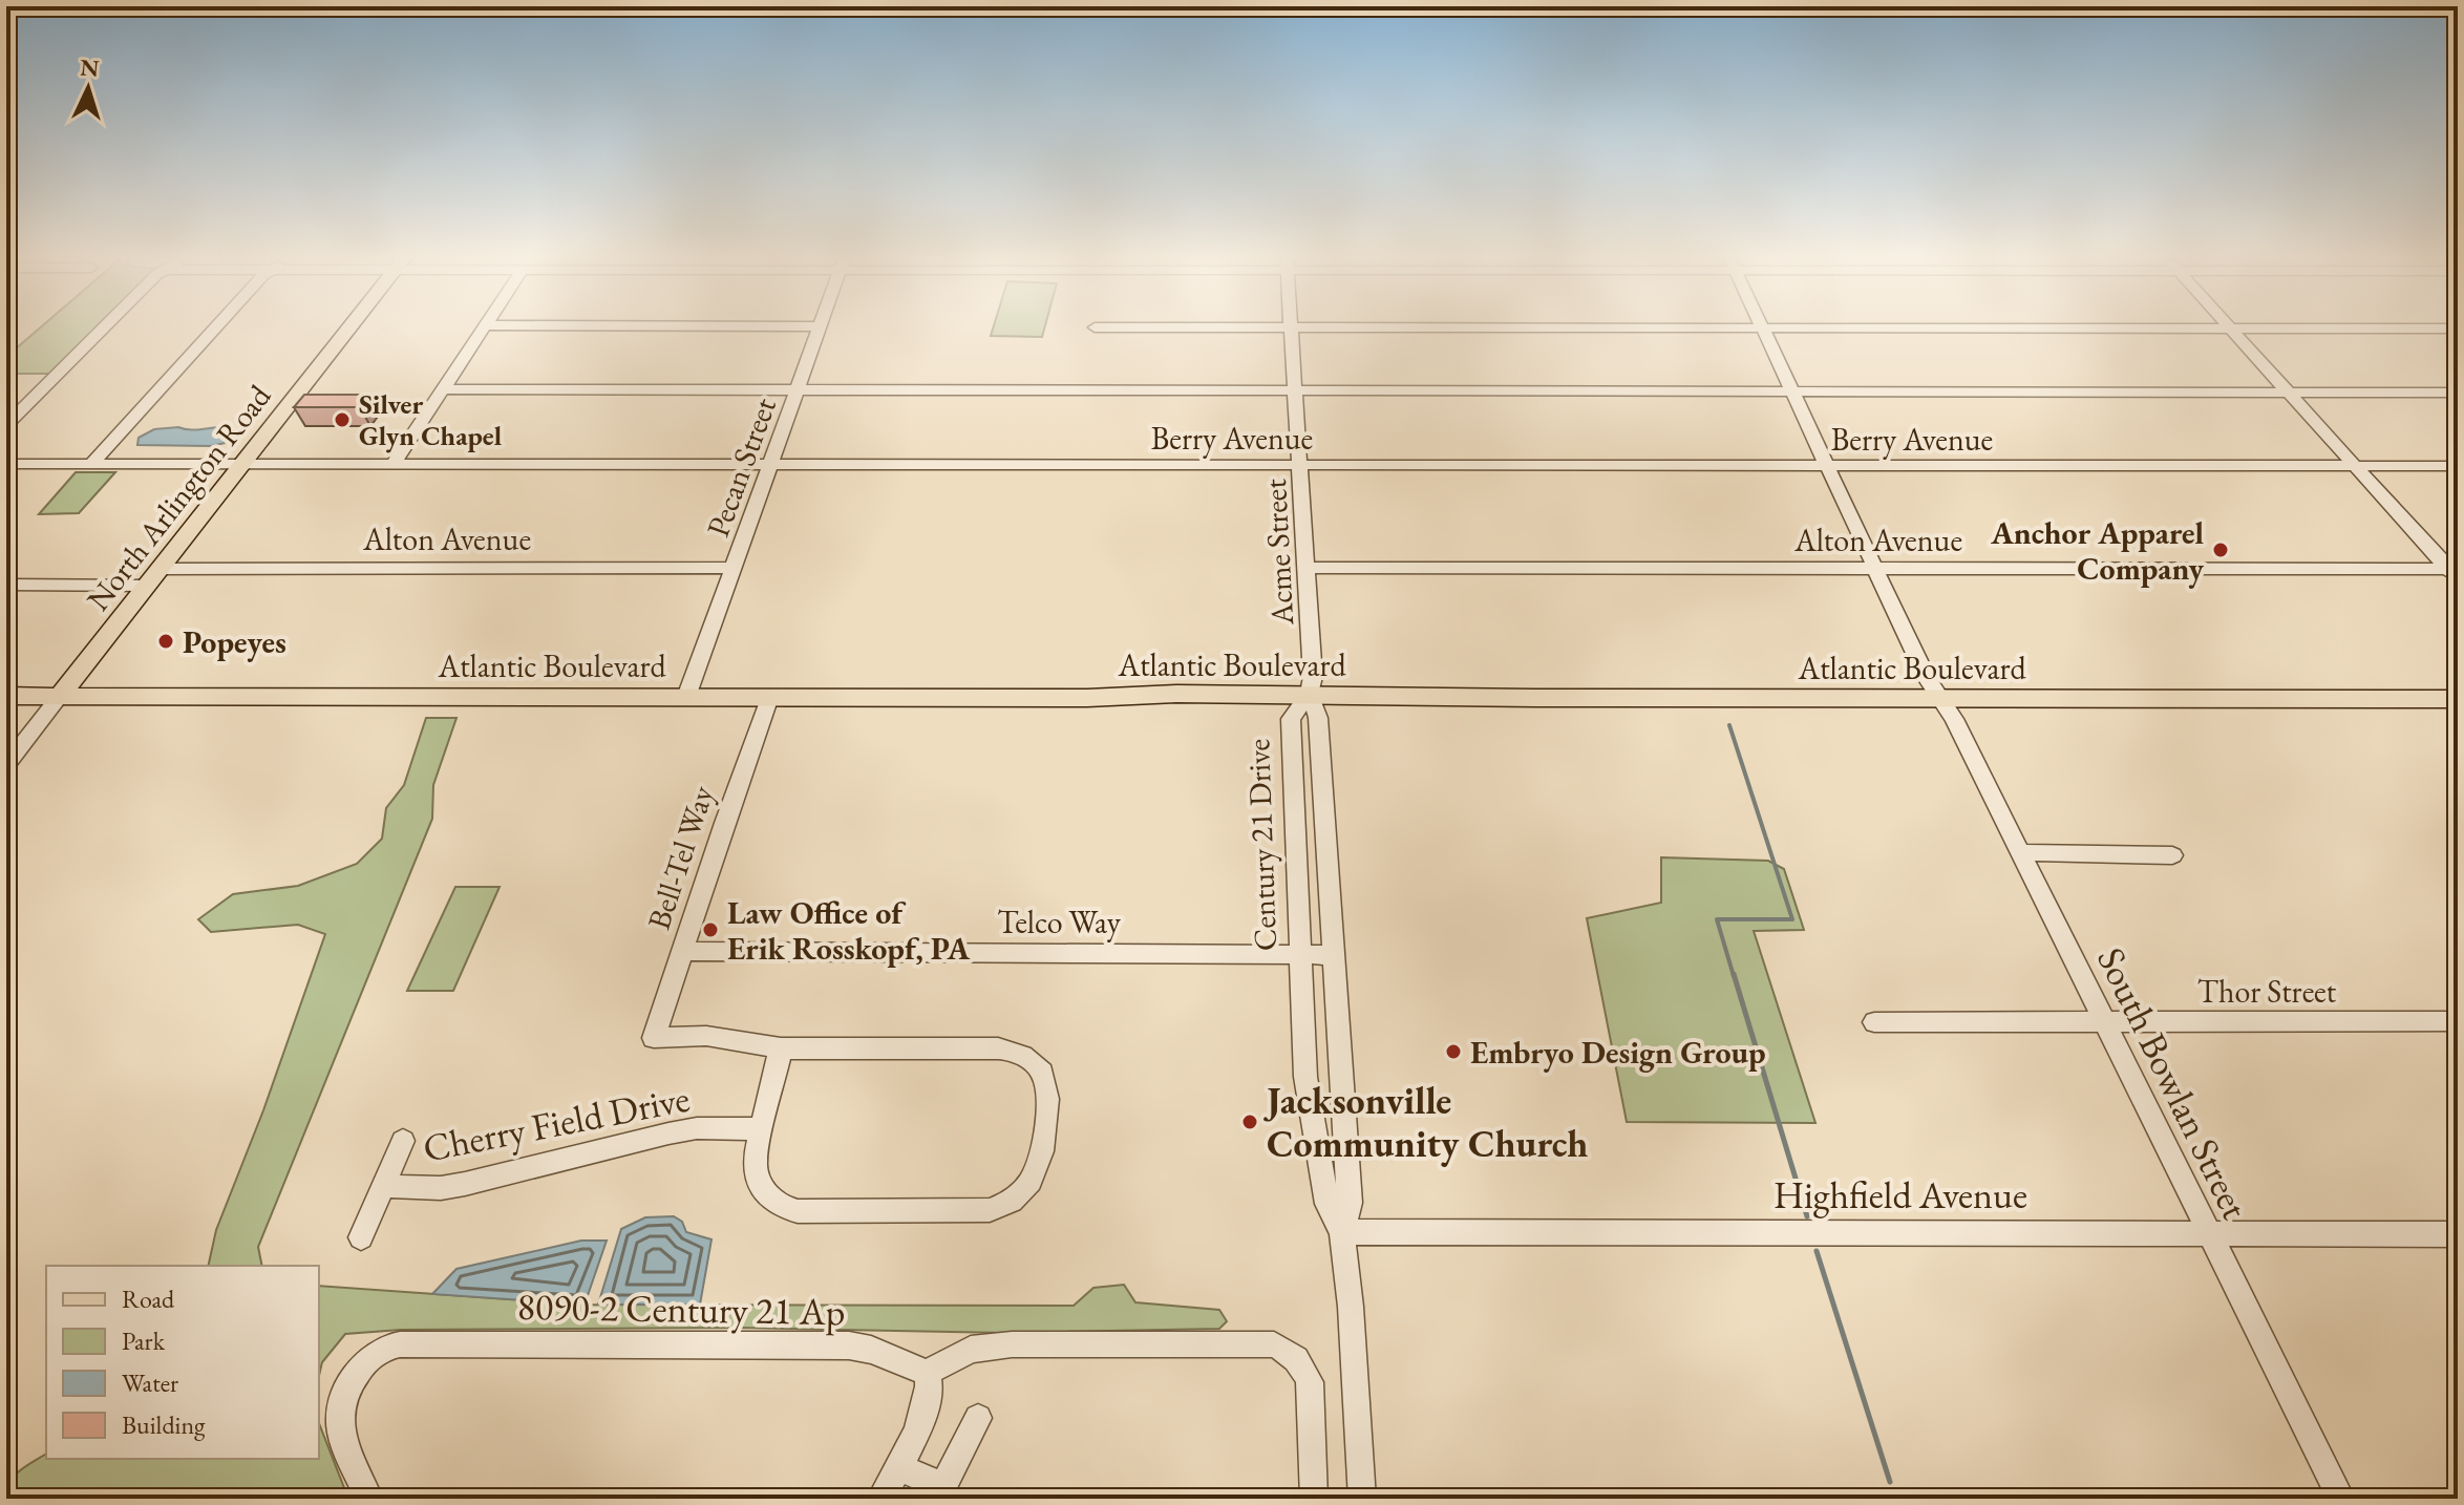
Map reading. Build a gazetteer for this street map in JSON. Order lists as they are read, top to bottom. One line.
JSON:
{"streets":{"main road":["North Arlington Road","Atlantic Boulevard"],"street":["Berry Avenue","Pecan Street","Alton Avenue","Acme Street","Century 21 Drive","Bell-Tel Way","Telco Way","Thor Street","South Bowlan Street","Cherry Field Drive","Highfield Avenue","8090-2 Century 21 Ap"]},"crossings":[["Berry Avenue","Pecan Street"],["Berry Avenue","North Arlington Road"],["Berry Avenue","Acme Street"],["Berry Avenue","South Bowlan Street"],["Pecan Street","Alton Avenue"],["Pecan Street","Atlantic Boulevard"],["North Arlington Road","Alton Avenue"],["North Arlington Road","Atlantic Boulevard"],["Alton Avenue","Acme Street"],["Alton Avenue","South Bowlan Street"],["Acme Street","Atlantic Boulevard"],["Acme Street","Century 21 Drive"],["Atlantic Boulevard","Century 21 Drive"],["Atlantic Boulevard","Bell-Tel Way"],["Atlantic Boulevard","South Bowlan Street"],["Century 21 Drive","Telco Way"],["Century 21 Drive","Highfield Avenue"],["Bell-Tel Way","Telco Way"],["Thor Street","South Bowlan Street"],["South Bowlan Street","Highfield Avenue"]],"places":["Silver Glyn Chapel","Anchor Apparel Company","Popeyes","Law Office of Erik Rosskopf, PA","Embryo Design Group","Jacksonville Community Church"],"legend":["Road","Park","Water","Building"],"north":"top"}
